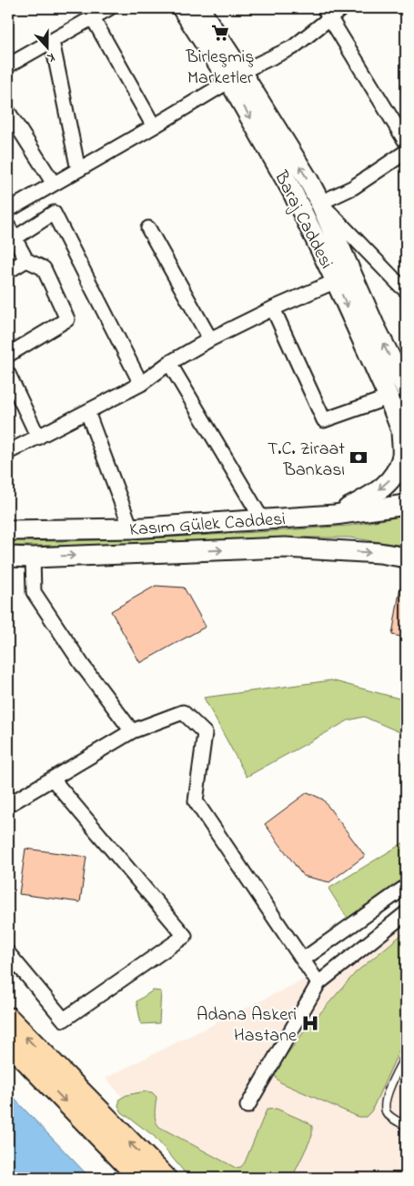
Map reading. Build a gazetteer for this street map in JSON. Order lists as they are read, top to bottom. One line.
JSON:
{"streets":{"main road":["Baraj Caddesi","Kasım Gülek Caddesi"]},"crossings":[["Baraj Caddesi","Kasım Gülek Caddesi"]],"places":{"supermarket":["Birleşmiş Marketler"],"bank":["T.C. Ziraat Bankası"],"hospital":["Adana Askeri Hastane"]},"north":"bottom"}
